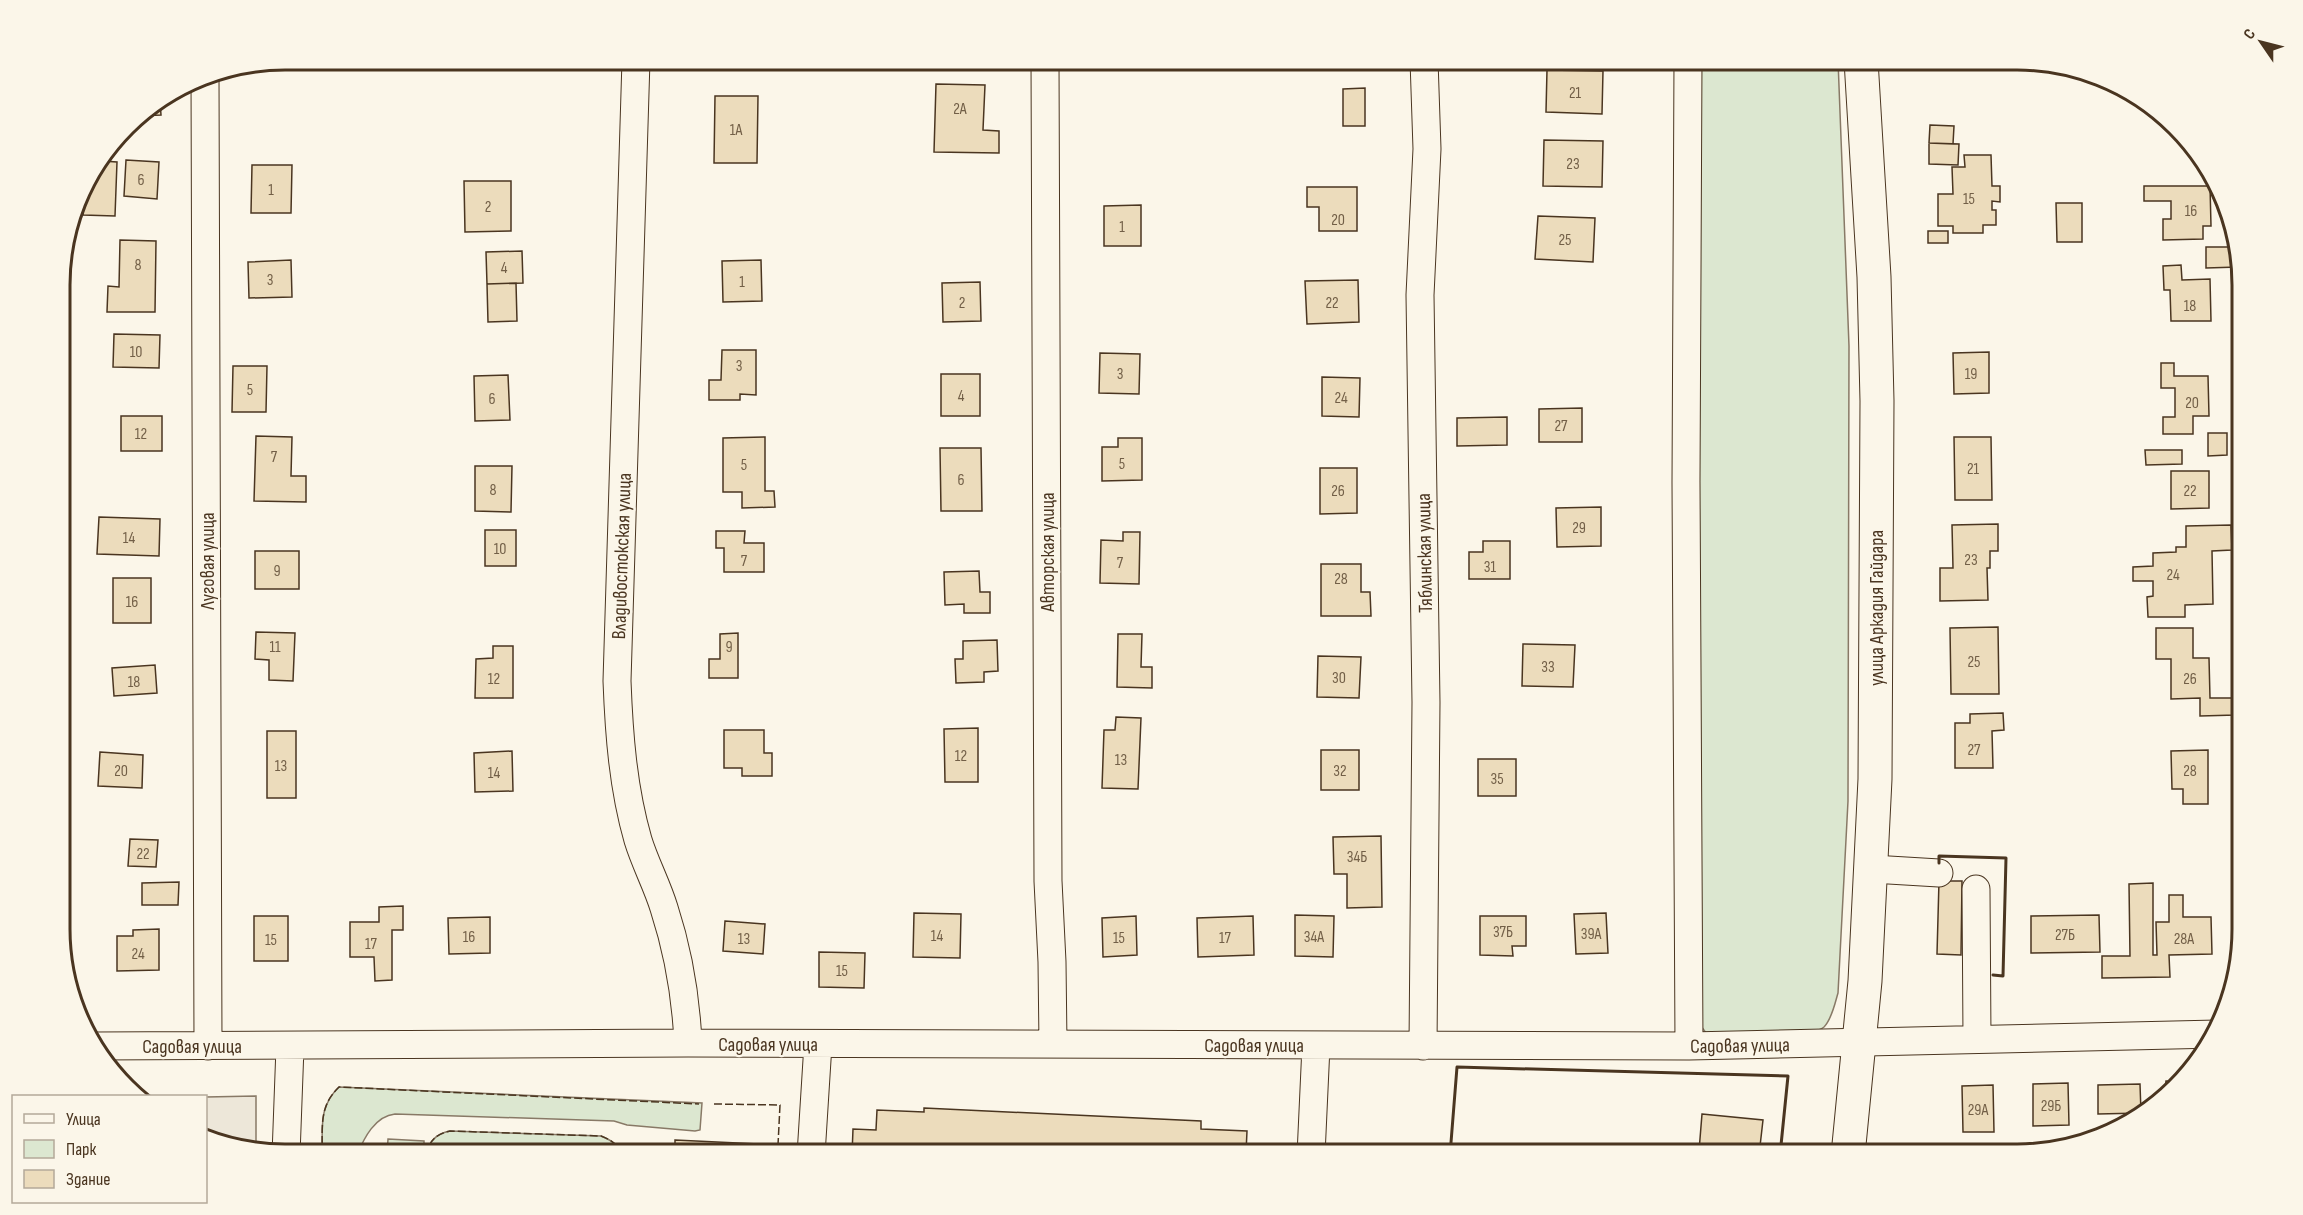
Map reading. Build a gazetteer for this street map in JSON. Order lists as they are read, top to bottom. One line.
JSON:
{"streets":{"main road":["улица Аркадия Гайдара"],"street":["Авторская улица","Тяблинская улица","Владивостокская улица","Луговая улица","Садовая улица"]},"crossings":[["Авторская улица","Садовая улица"],["Тяблинская улица","Садовая улица"],["Владивостокская улица","Садовая улица"],["Луговая улица","Садовая улица"],["улица Аркадия Гайдара","Садовая улица"]],"house_numbers":["21","2А","1А","23","6","1","15","2","16","20","1","25","8","4","3","1","2","22","18","10","3","3","19","5","4","24","6","20","27","12","7","5","5","21","6","8","26","22","29","14","10","23","7","7","31","9","24","28","16","11","9","25","33","30","12","26","18","27","12","13","13","20","32","28","14","35","22","34Б","37Б","39А","27Б","14","16","34А","15","17","13","28А","15","17","24","15","29Б","29А"],"legend":["Улица","Парк","Здание"],"north":"top left"}
